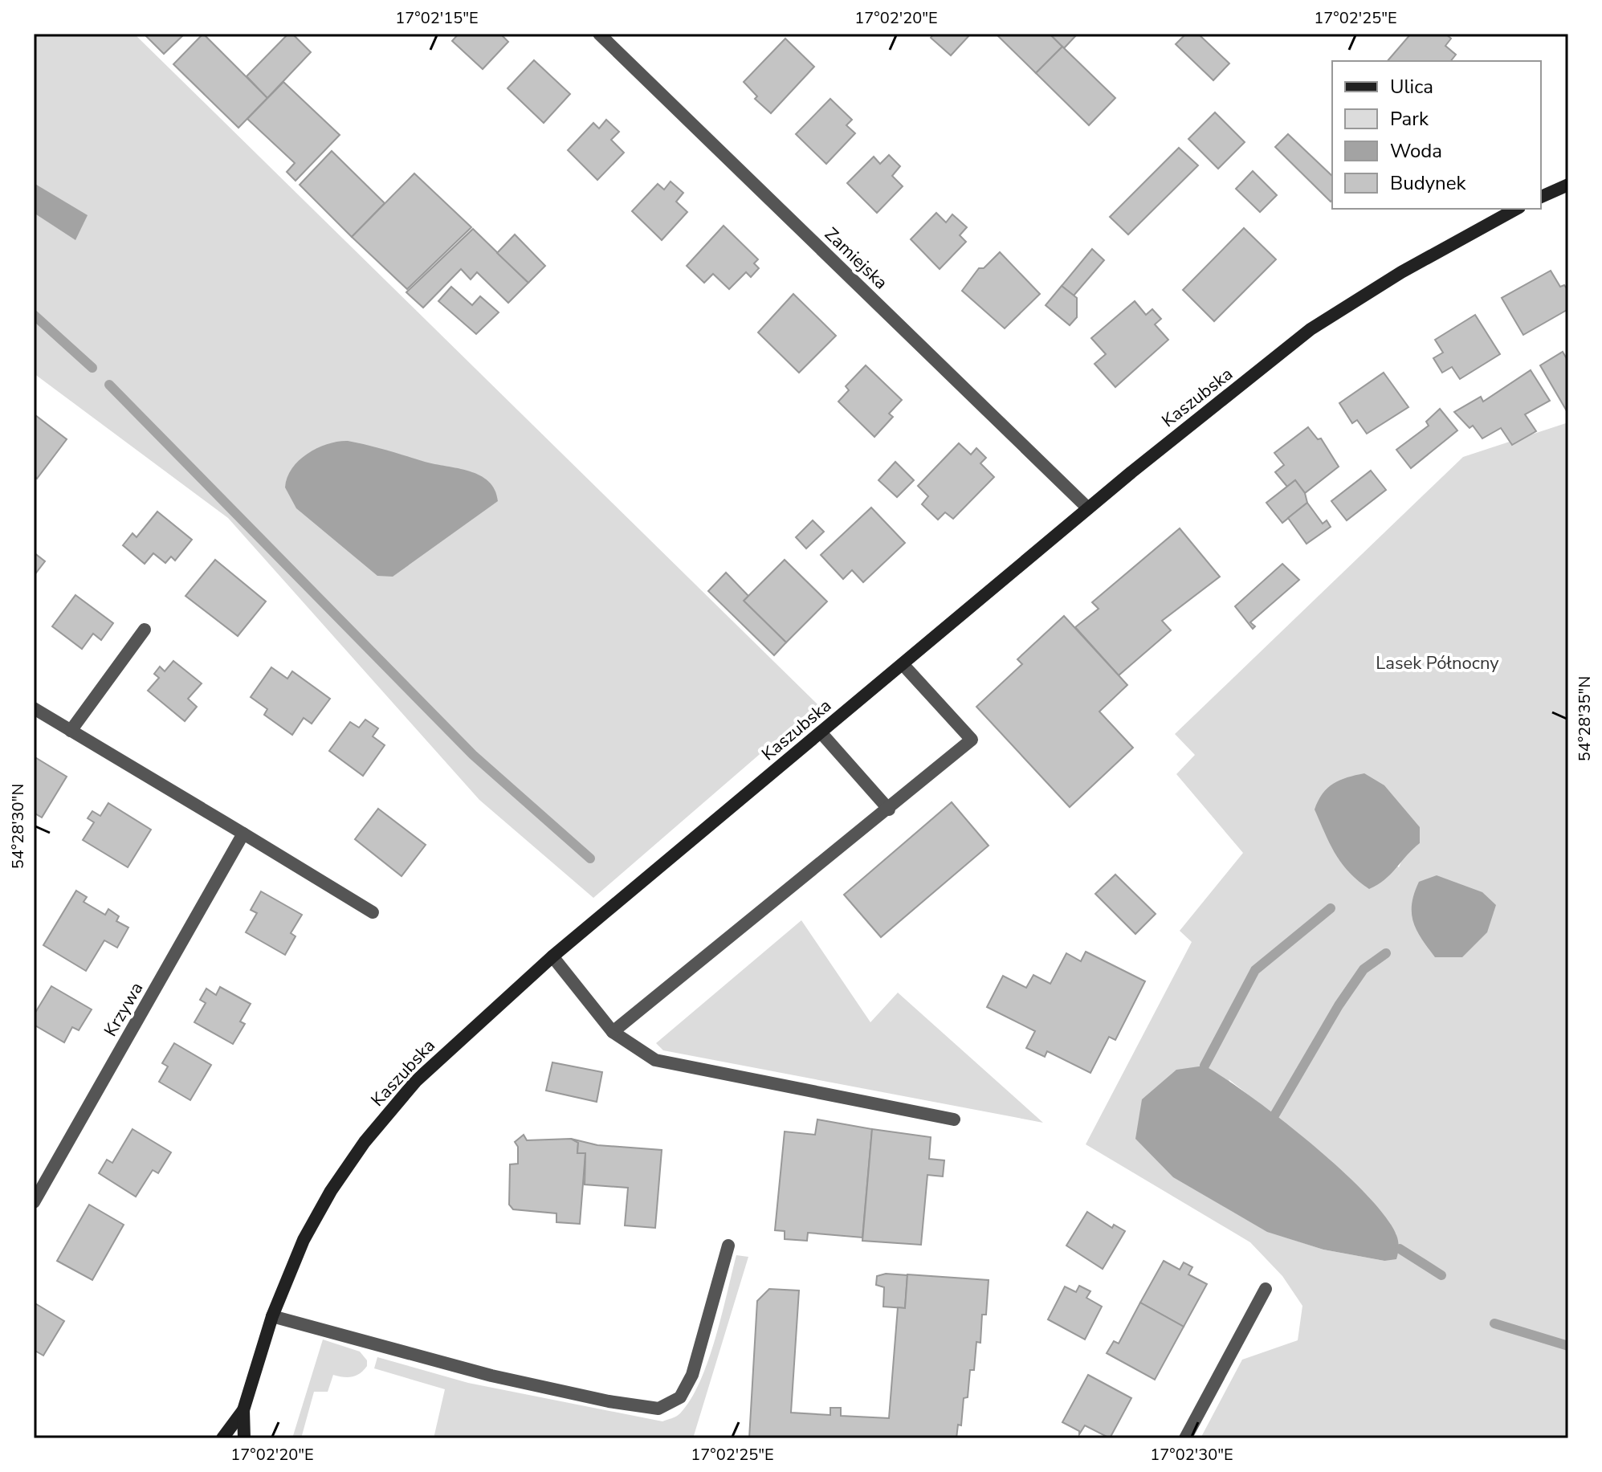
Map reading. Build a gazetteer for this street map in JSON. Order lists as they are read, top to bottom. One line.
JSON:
{"streets":{"main road":["Kaszubska"],"street":["Zamiejska","Krzywa"]},"crossings":[["Zamiejska","Kaszubska"]],"parks":["Lasek Północny"],"legend":["Ulica","Park","Woda","Budynek"],"coordinates":["17°02'15\"E","17°02'20\"E","17°02'25\"E","54°28'35\"N","54°28'30\"N","17°02'30\"E"]}
